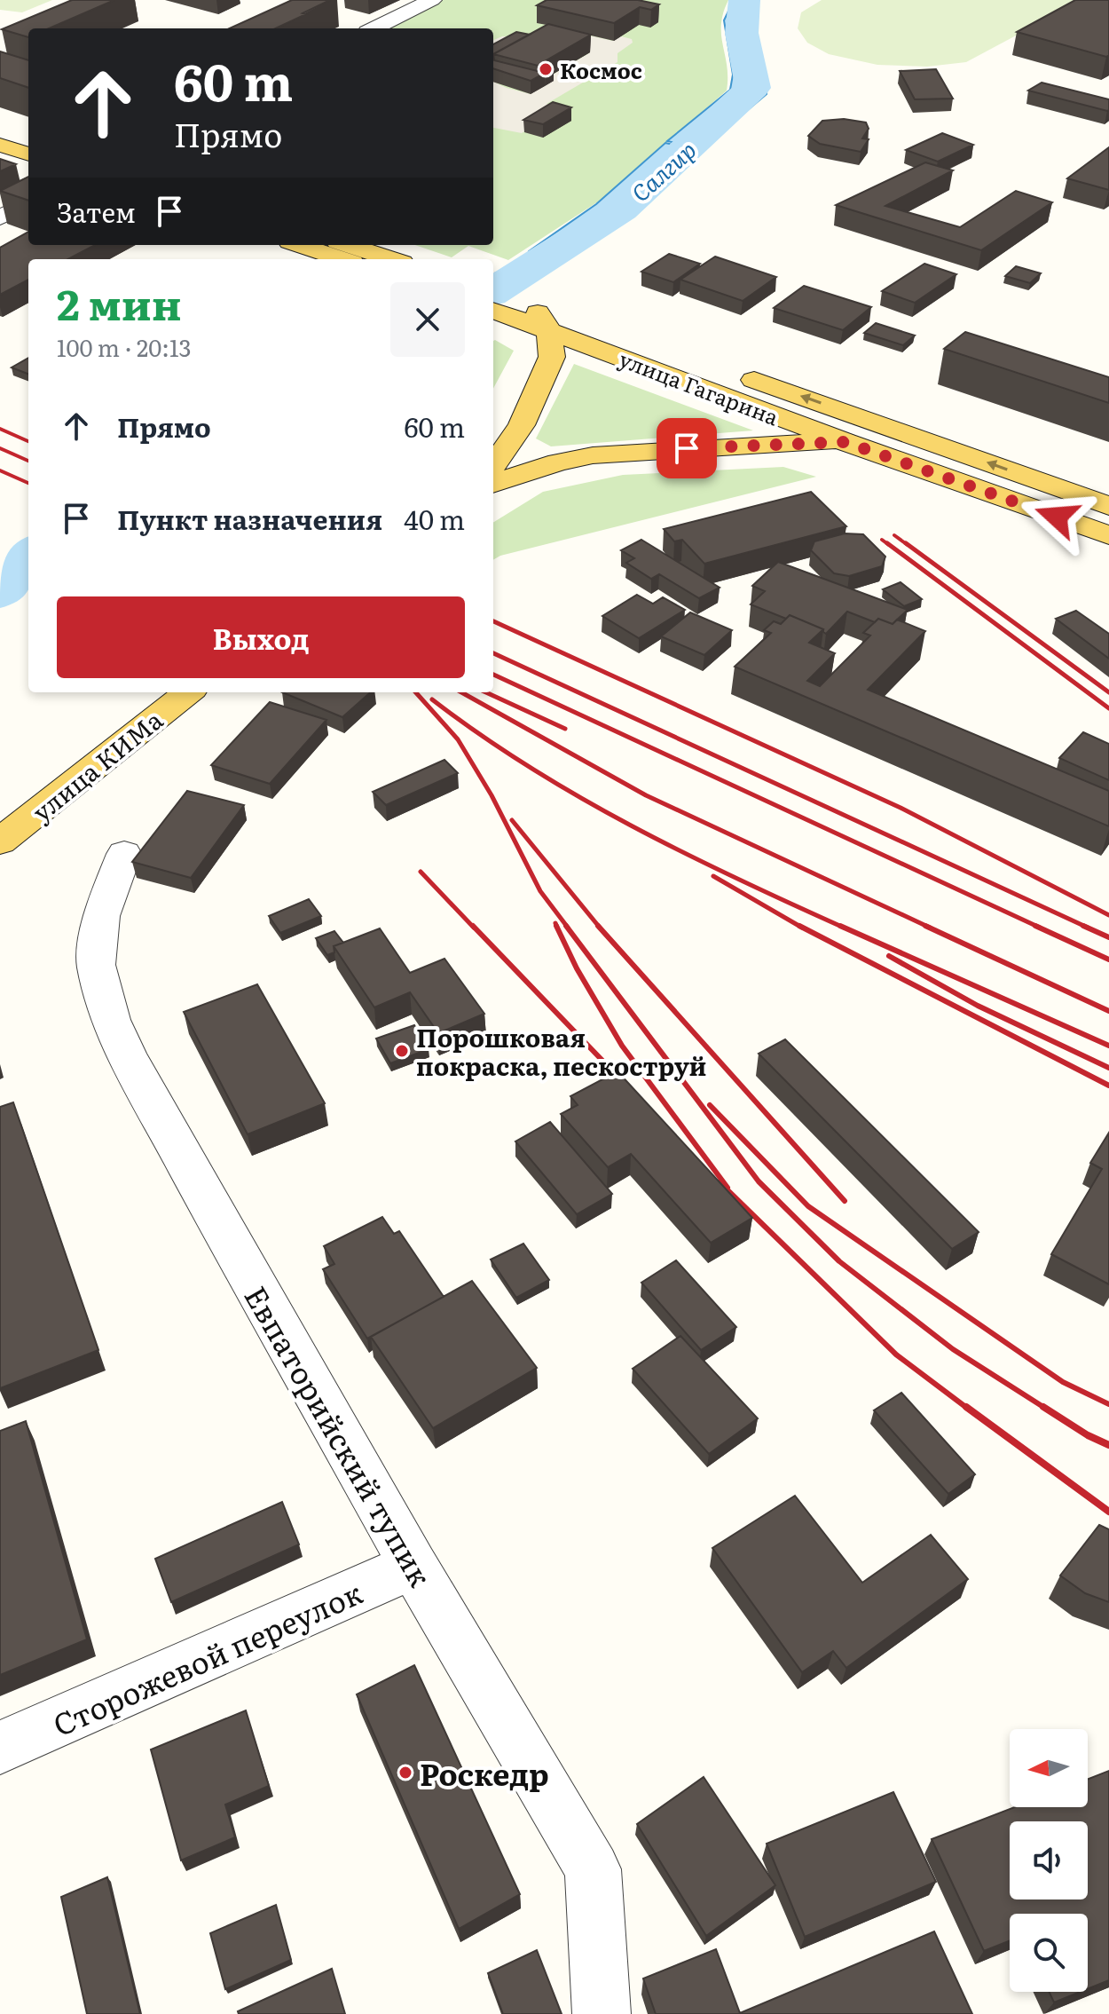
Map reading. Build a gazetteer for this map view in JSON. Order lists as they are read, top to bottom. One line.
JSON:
{"streets":{"main road":["улица Гагарина","улица КИМа"],"street":["Евпаторийский тупик","Сторожевой переулок"]},"crossings":[["Евпаторийский тупик","Сторожевой переулок"]],"water":["Салгир"],"places":["Космос","Порошковая покраска, пескоструй","Роскедр"],"north":"left","page":{"turn":["60 m","Прямо"],"then":"Затем","heading":["2 мин","100 m · 20:13"],"list":[{"name":"Прямо","value":"60 m"},{"name":"Пункт назначения","value":"40 m"}],"buttons":"Выход"}}
